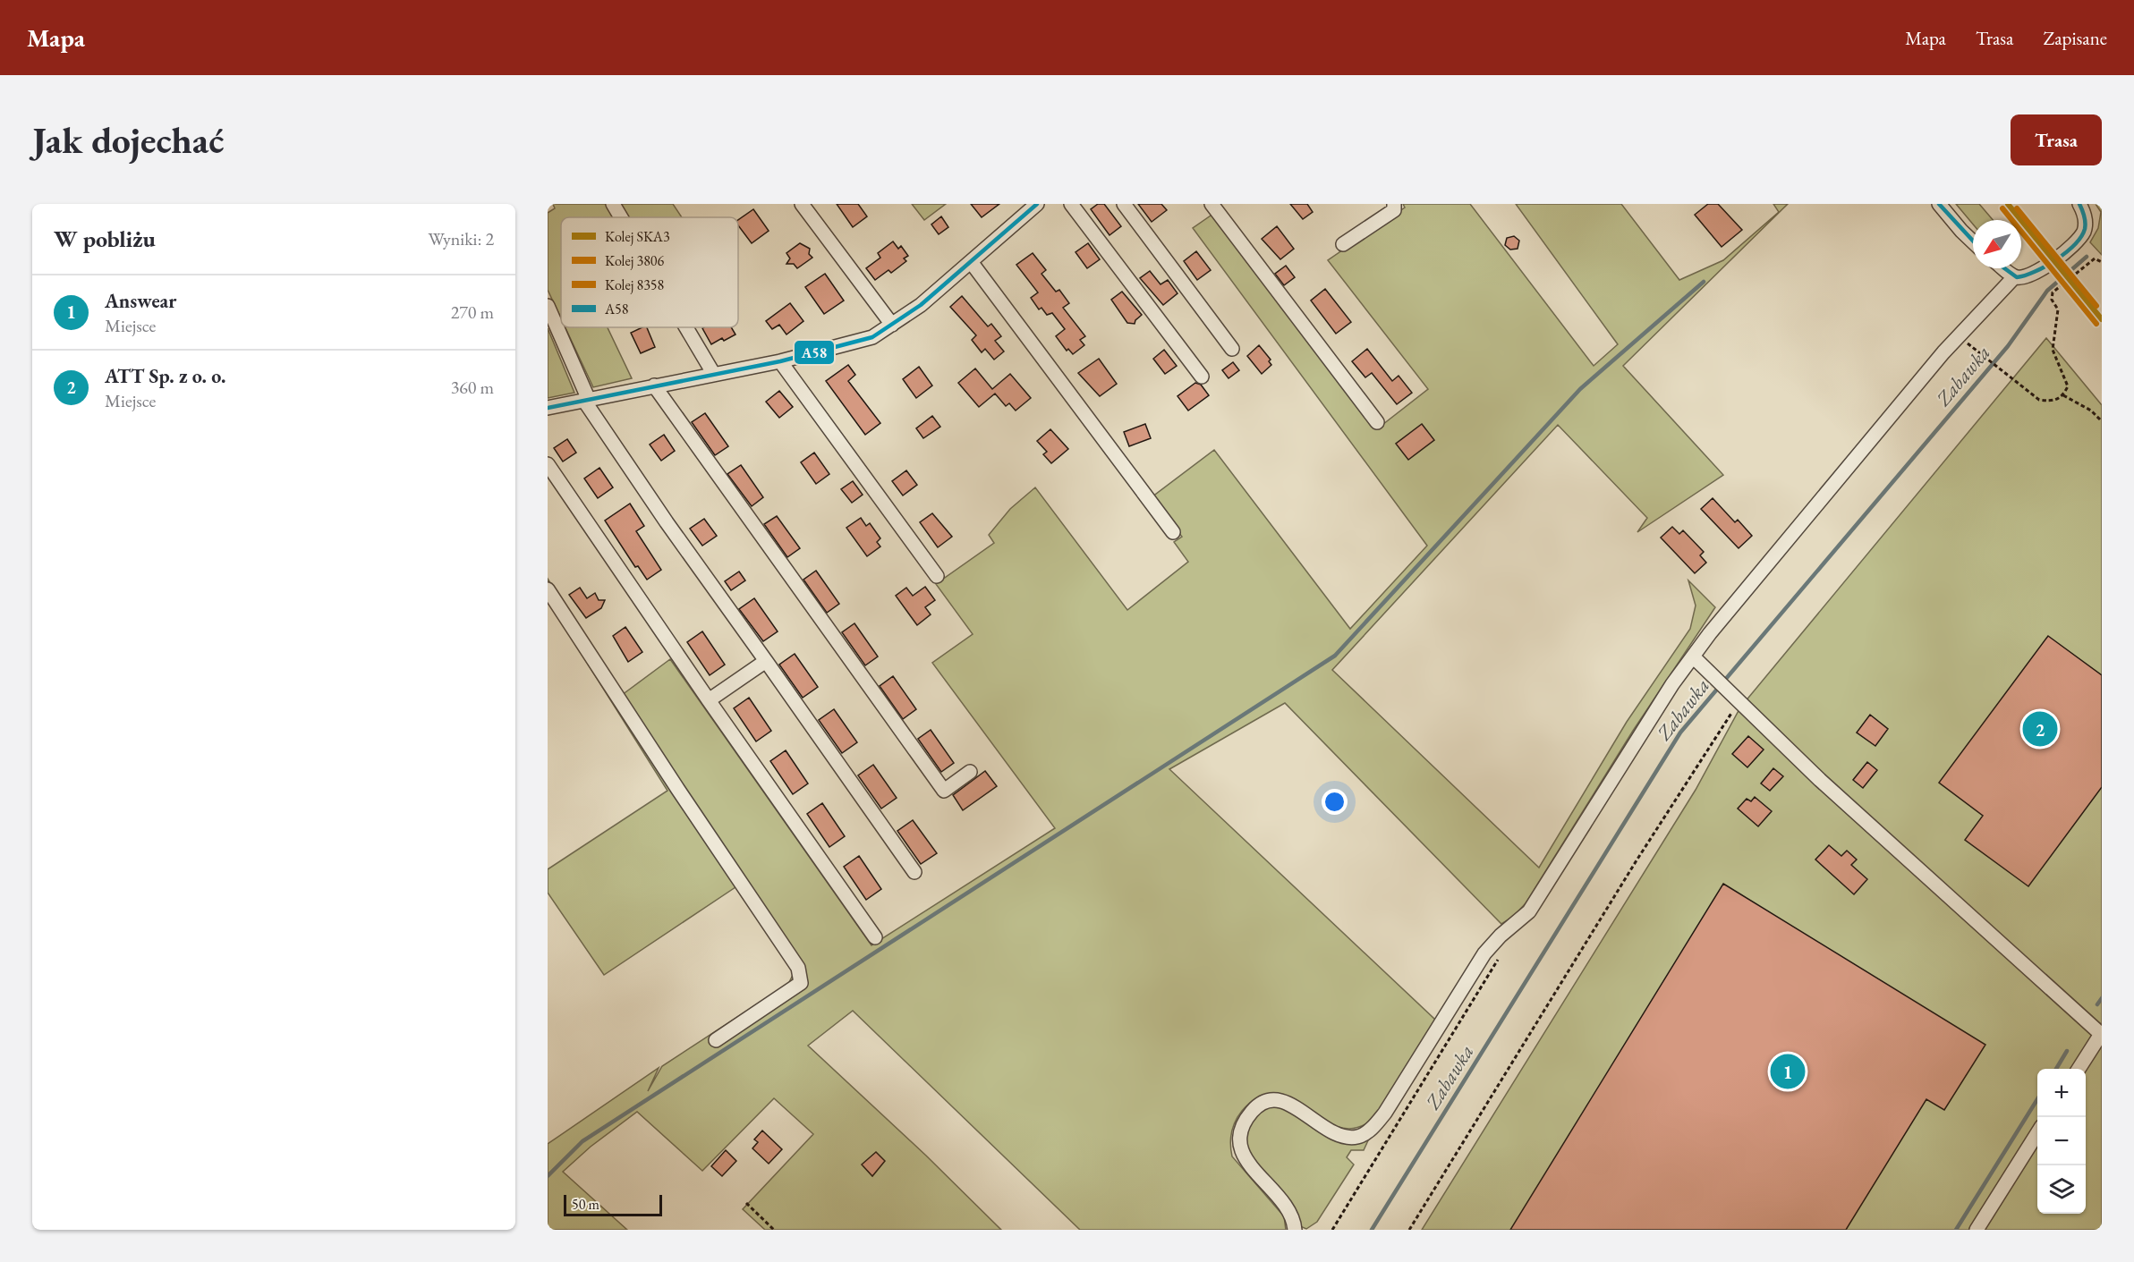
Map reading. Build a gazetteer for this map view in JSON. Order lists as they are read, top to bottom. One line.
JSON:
{"water":["Zabawka"],"lines":["rail line SKA3","transit line A58","rail line 3806","rail line 8358"],"legend":["Kolej SKA3","Kolej 3806","Kolej 8358","A58"],"scale_bar":"50 m","north":"bottom left","page":{"header":"Mapa","nav":["Mapa","Trasa","Zapisane"],"buttons":"Trasa","title":"Jak dojechać","heading":["W pobliżu","Wyniki: 2"],"list":[{"mark":"1","name":"Answear","note":"Miejsce","value":"270 m"},{"mark":"2","name":"ATT Sp. z o. o.","note":"Miejsce","value":"360 m"}],"pins":["2","1"],"map_buttons":["+","−"],"scale":"50 m"}}
